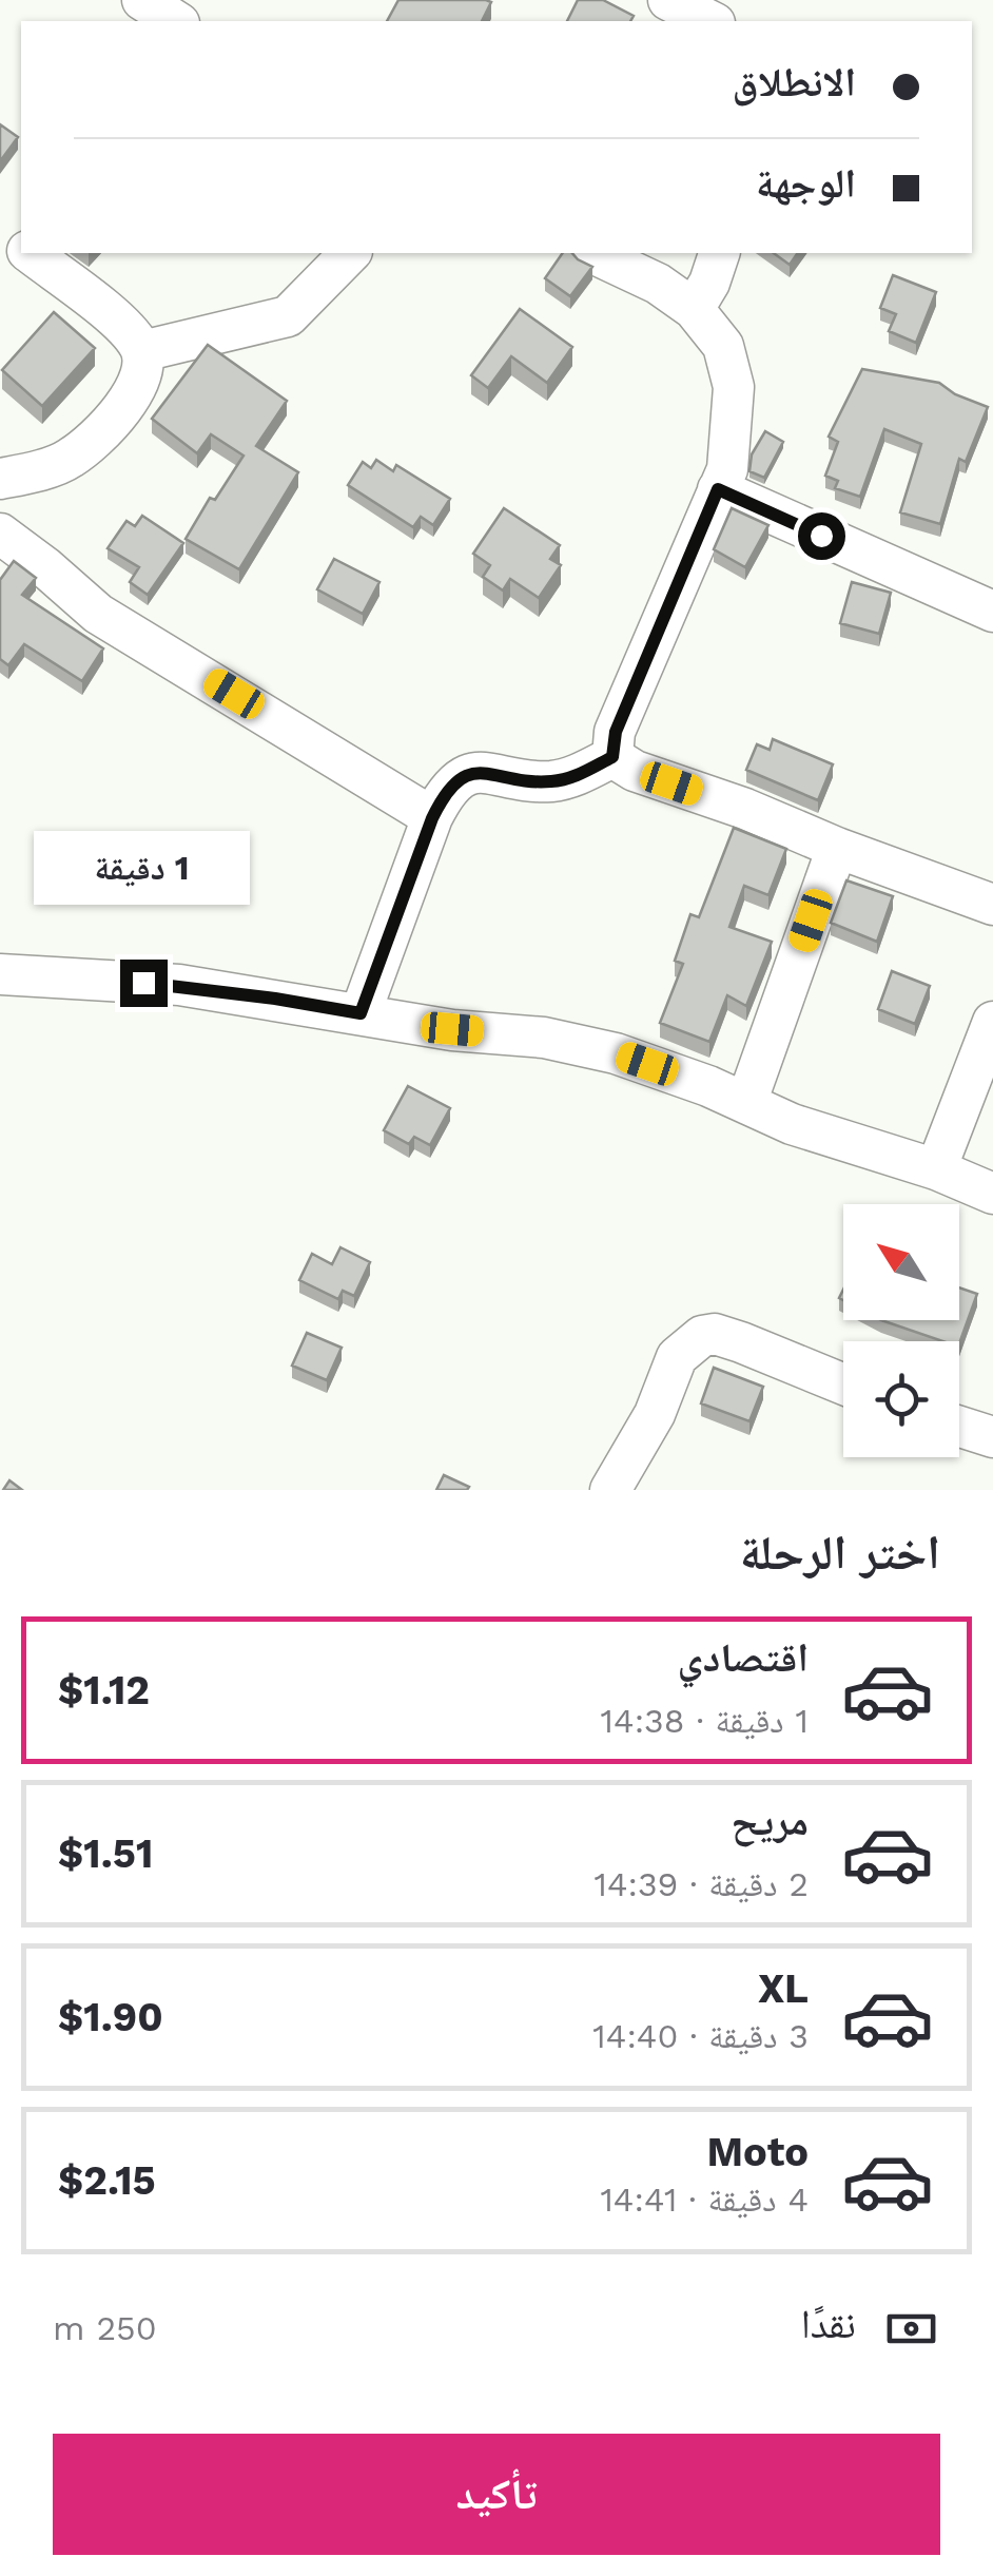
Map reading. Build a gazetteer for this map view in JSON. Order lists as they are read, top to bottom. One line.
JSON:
{"north":"top left","page":{"banner":["الانطلاق","الوجهة"],"bubble":"1 دقيقة","heading":"اختر الرحلة","list":[{"name":"اقتصادي","note":"1 دقيقة · 14:38","value":"$1.12"},{"name":"مريح","note":"2 دقيقة · 14:39","value":"$1.51"},{"name":"XL","note":"3 دقيقة · 14:40","value":"$1.90"},{"name":"Moto","note":"4 دقيقة · 14:41","value":"$2.15"}],"pay":["نقدًا","250 m"],"buttons":"تأكيد"}}
